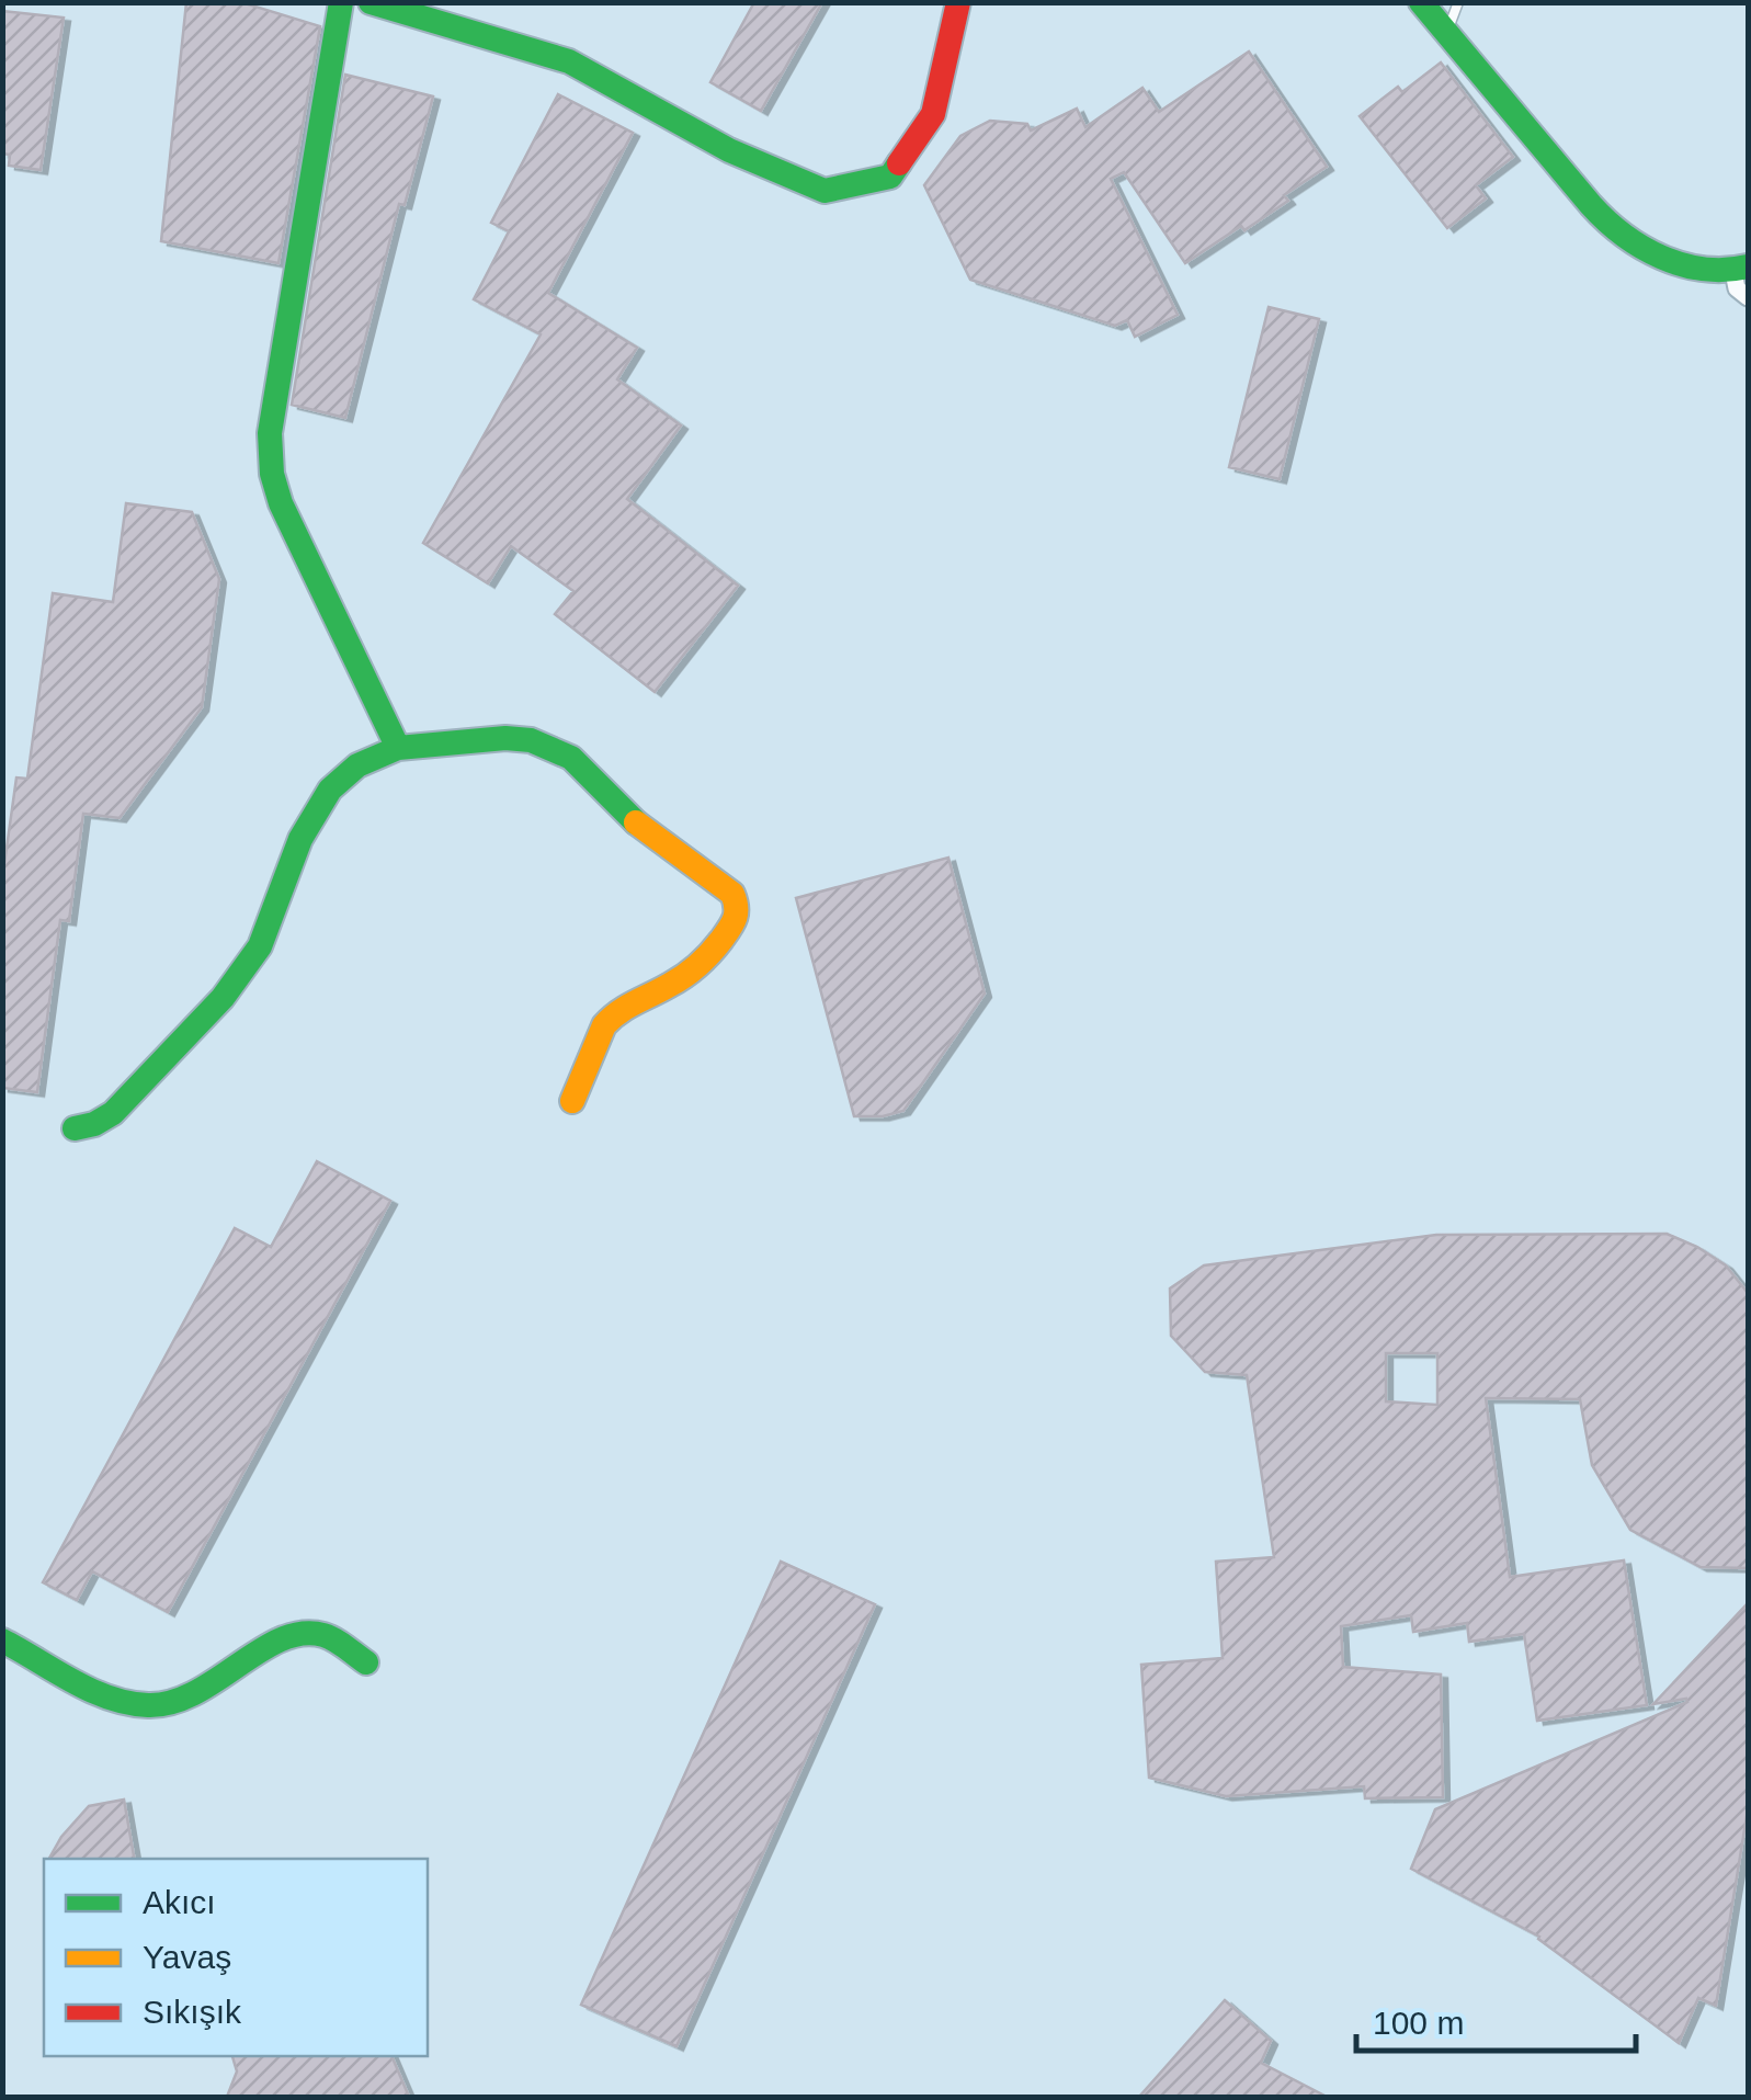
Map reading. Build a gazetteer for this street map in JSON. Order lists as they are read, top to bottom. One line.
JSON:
{"legend":["Akıcı","Yavaş","Sıkışık"],"scale_bar":"100 m"}
